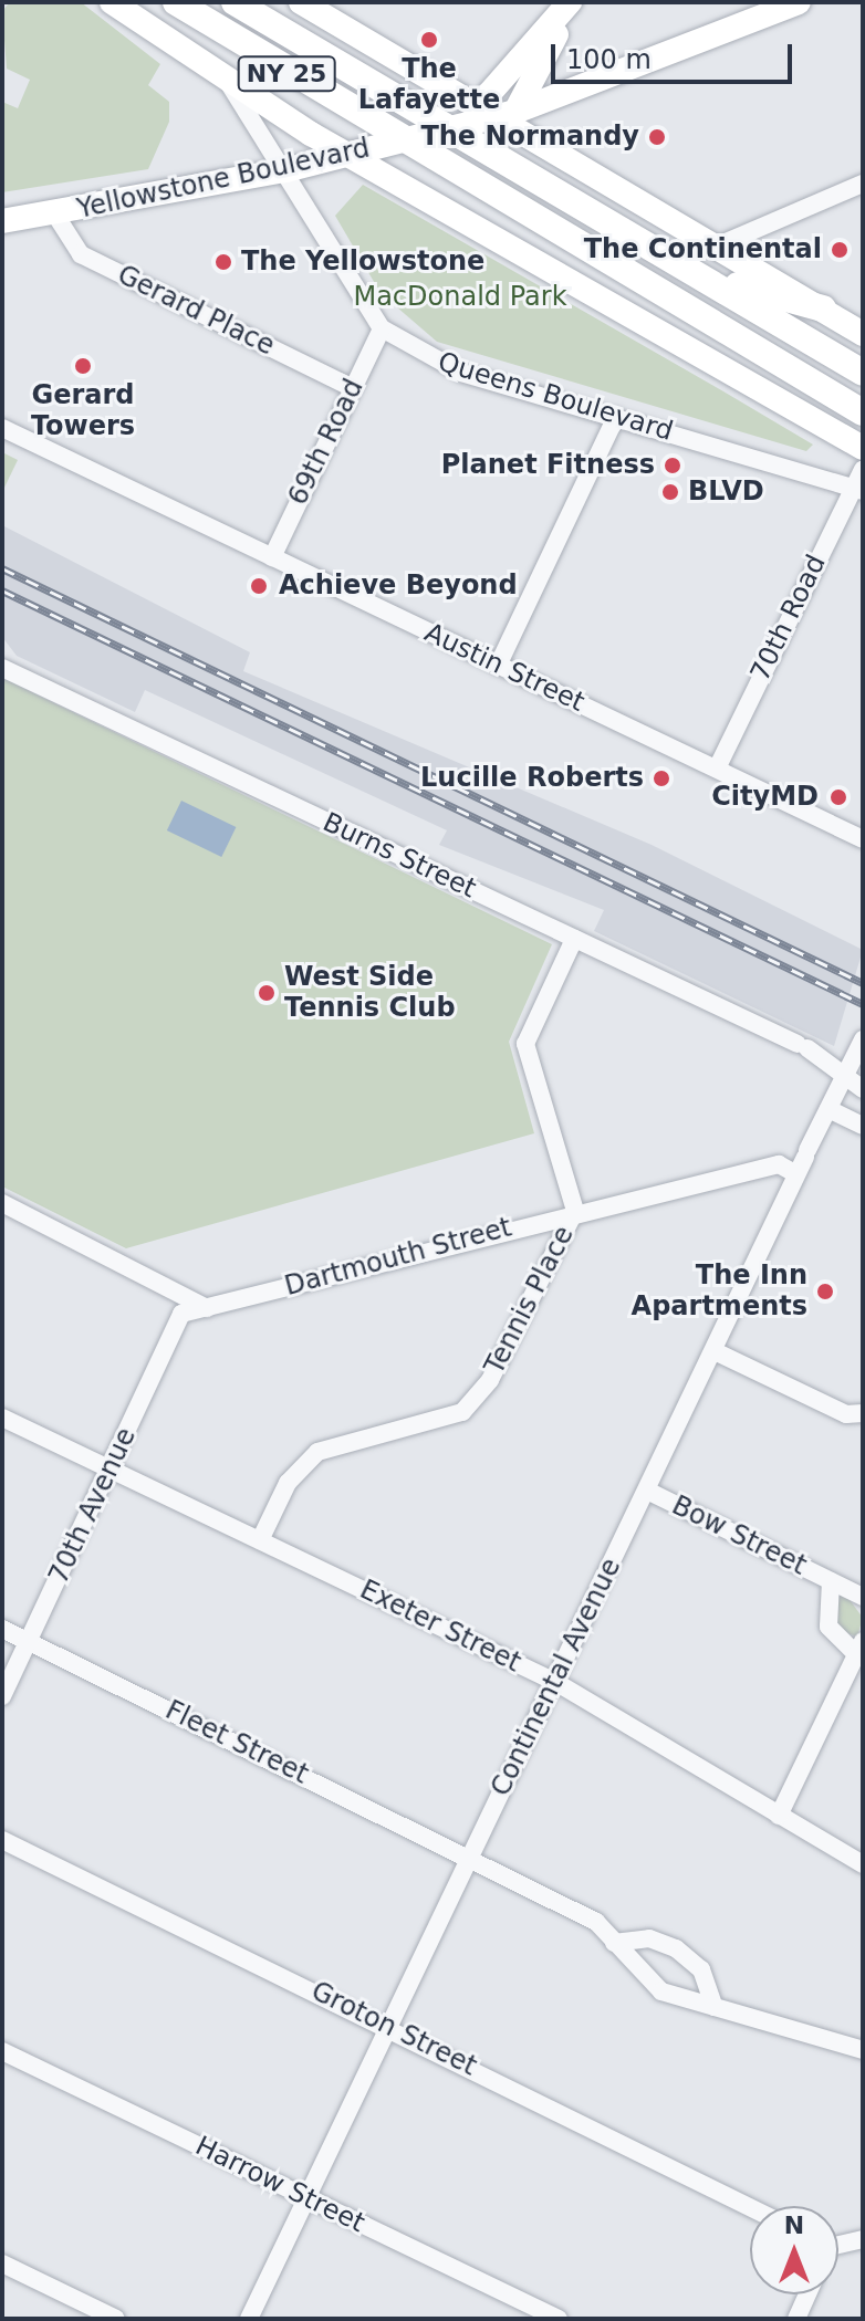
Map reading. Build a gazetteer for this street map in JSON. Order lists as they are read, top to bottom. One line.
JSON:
{"streets":{"main road":["NY 25"],"street":["Yellowstone Boulevard","Gerard Place","Queens Boulevard","69th Road","70th Road","Austin Street","Burns Street","Dartmouth Street","Tennis Place","70th Avenue","Bow Street","Exeter Street","Continental Avenue","Fleet Street","Groton Street","Harrow Street"]},"crossings":[["NY 25","Yellowstone Boulevard"],["Yellowstone Boulevard","Gerard Place"],["Yellowstone Boulevard","Queens Boulevard"],["Gerard Place","69th Road"],["Queens Boulevard","69th Road"],["Queens Boulevard","70th Road"],["69th Road","Austin Street"],["70th Road","Austin Street"],["Burns Street","Tennis Place"],["Burns Street","Continental Avenue"],["Dartmouth Street","Tennis Place"],["Dartmouth Street","70th Avenue"],["Dartmouth Street","Continental Avenue"],["Tennis Place","Exeter Street"],["70th Avenue","Exeter Street"],["70th Avenue","Fleet Street"],["Bow Street","Exeter Street"],["Bow Street","Continental Avenue"],["Exeter Street","Continental Avenue"],["Continental Avenue","Fleet Street"],["Continental Avenue","Groton Street"],["Continental Avenue","Harrow Street"]],"parks":["MacDonald Park"],"places":["The Lafayette","The Normandy","The Continental","The Yellowstone","Gerard Towers","Planet Fitness","BLVD","Achieve Beyond","Lucille Roberts","CityMD","West Side Tennis Club","The Inn Apartments"],"scale_bar":"100 m","north":"top"}
